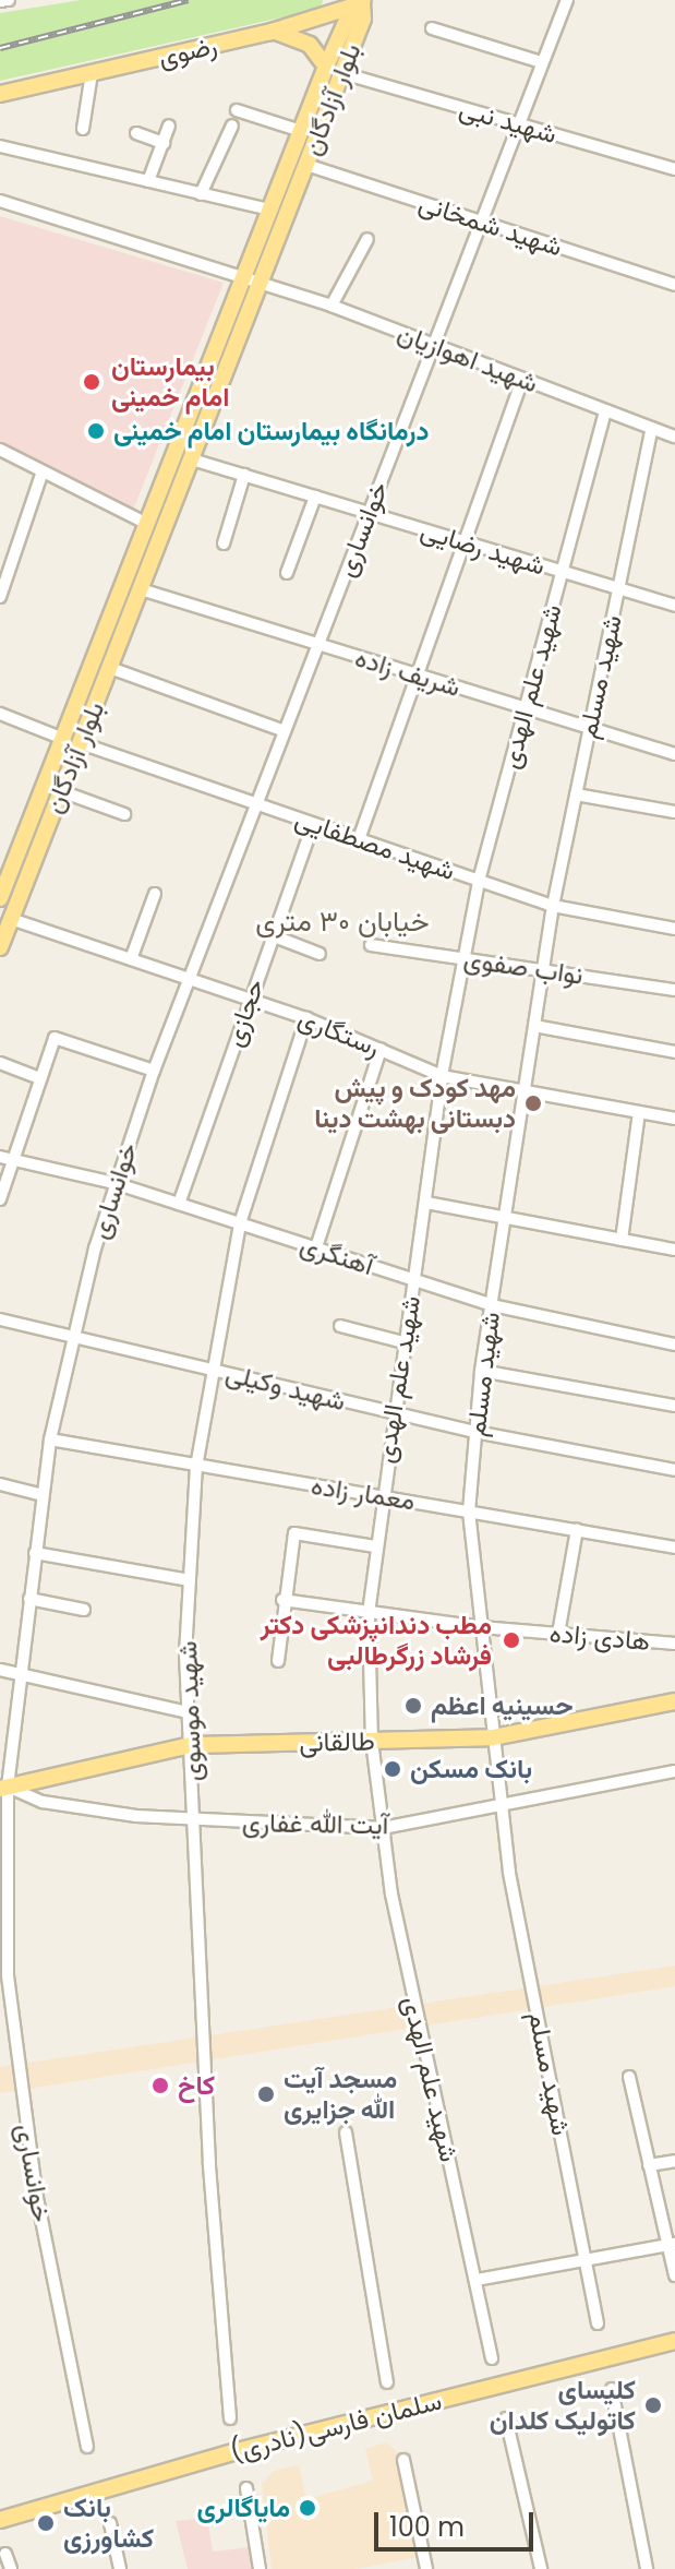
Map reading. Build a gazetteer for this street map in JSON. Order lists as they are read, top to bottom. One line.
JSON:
{"streets":{"main road":["رضوی","بلوار آزادگان","طالقانی","سلمان فارسی(نادری)"],"street":["شهید نبی","شهید شمخانی","شهید اهوازیان","خوانساری","شهید رضایی","شریف زاده","شهید مسلم","شهید علم الهدی","شهید مصطفایی","نواب صفوی","حجازی","رستگاری","آهنگری","شهید وکیلی","معمار زاده","هادی زاده","شهید موسوی","آیت الله غفاری"]},"crossings":[["رضوی","بلوار آزادگان"],["بلوار آزادگان","شهید نبی"],["بلوار آزادگان","شهید شمخانی"],["بلوار آزادگان","شهید اهوازیان"],["بلوار آزادگان","شهید رضایی"],["بلوار آزادگان","شریف زاده"],["بلوار آزادگان","شهید مصطفایی"],["بلوار آزادگان","رستگاری"],["شهید نبی","خوانساری"],["شهید شمخانی","خوانساری"],["شهید اهوازیان","خوانساری"],["شهید اهوازیان","شهید مسلم"],["شهید اهوازیان","شهید علم الهدی"],["خوانساری","شهید رضایی"],["خوانساری","شریف زاده"],["خوانساری","شهید مصطفایی"],["خوانساری","رستگاری"],["خوانساری","آهنگری"],["خوانساری","شهید وکیلی"],["خوانساری","معمار زاده"],["خوانساری","طالقانی"],["خوانساری","آیت الله غفاری"],["شهید رضایی","شهید مسلم"],["شهید رضایی","شهید علم الهدی"],["شریف زاده","شهید مسلم"],["شریف زاده","شهید علم الهدی"],["شهید مسلم","شهید مصطفایی"],["شهید مسلم","نواب صفوی"],["شهید مسلم","رستگاری"],["شهید مسلم","آهنگری"],["شهید مسلم","شهید وکیلی"],["شهید مسلم","معمار زاده"],["شهید مسلم","هادی زاده"],["شهید مسلم","طالقانی"],["شهید مسلم","آیت الله غفاری"],["شهید علم الهدی","شهید مصطفایی"],["شهید علم الهدی","نواب صفوی"],["شهید علم الهدی","رستگاری"],["شهید علم الهدی","آهنگری"],["شهید علم الهدی","شهید وکیلی"],["شهید علم الهدی","معمار زاده"],["شهید علم الهدی","هادی زاده"],["شهید علم الهدی","طالقانی"],["شهید علم الهدی","آیت الله غفاری"],["شهید مصطفایی","حجازی"],["حجازی","رستگاری"],["حجازی","آهنگری"],["رستگاری","شهید موسوی"],["آهنگری","شهید موسوی"],["شهید وکیلی","شهید موسوی"],["معمار زاده","شهید موسوی"],["شهید موسوی","طالقانی"],["شهید موسوی","آیت الله غفاری"],["طالقانی","آیت الله غفاری"]],"districts":["خیابان ۳۰ متری"],"places":["بیمارستان امام خمینی","درمانگاه بیمارستان امام خمینی","مهد کودک و پیش دبستانی بهشت دینا","مطب دندانپزشکی دکتر فرشاد زرگرطالبی","حسینیه اعظم","بانک مسکن","کاخ","مسجد آیت الله جزایری","کلیسای کاتولیک کلدان","مایاگالری","بانک کشاورزی"],"scale_bar":"100 m"}
